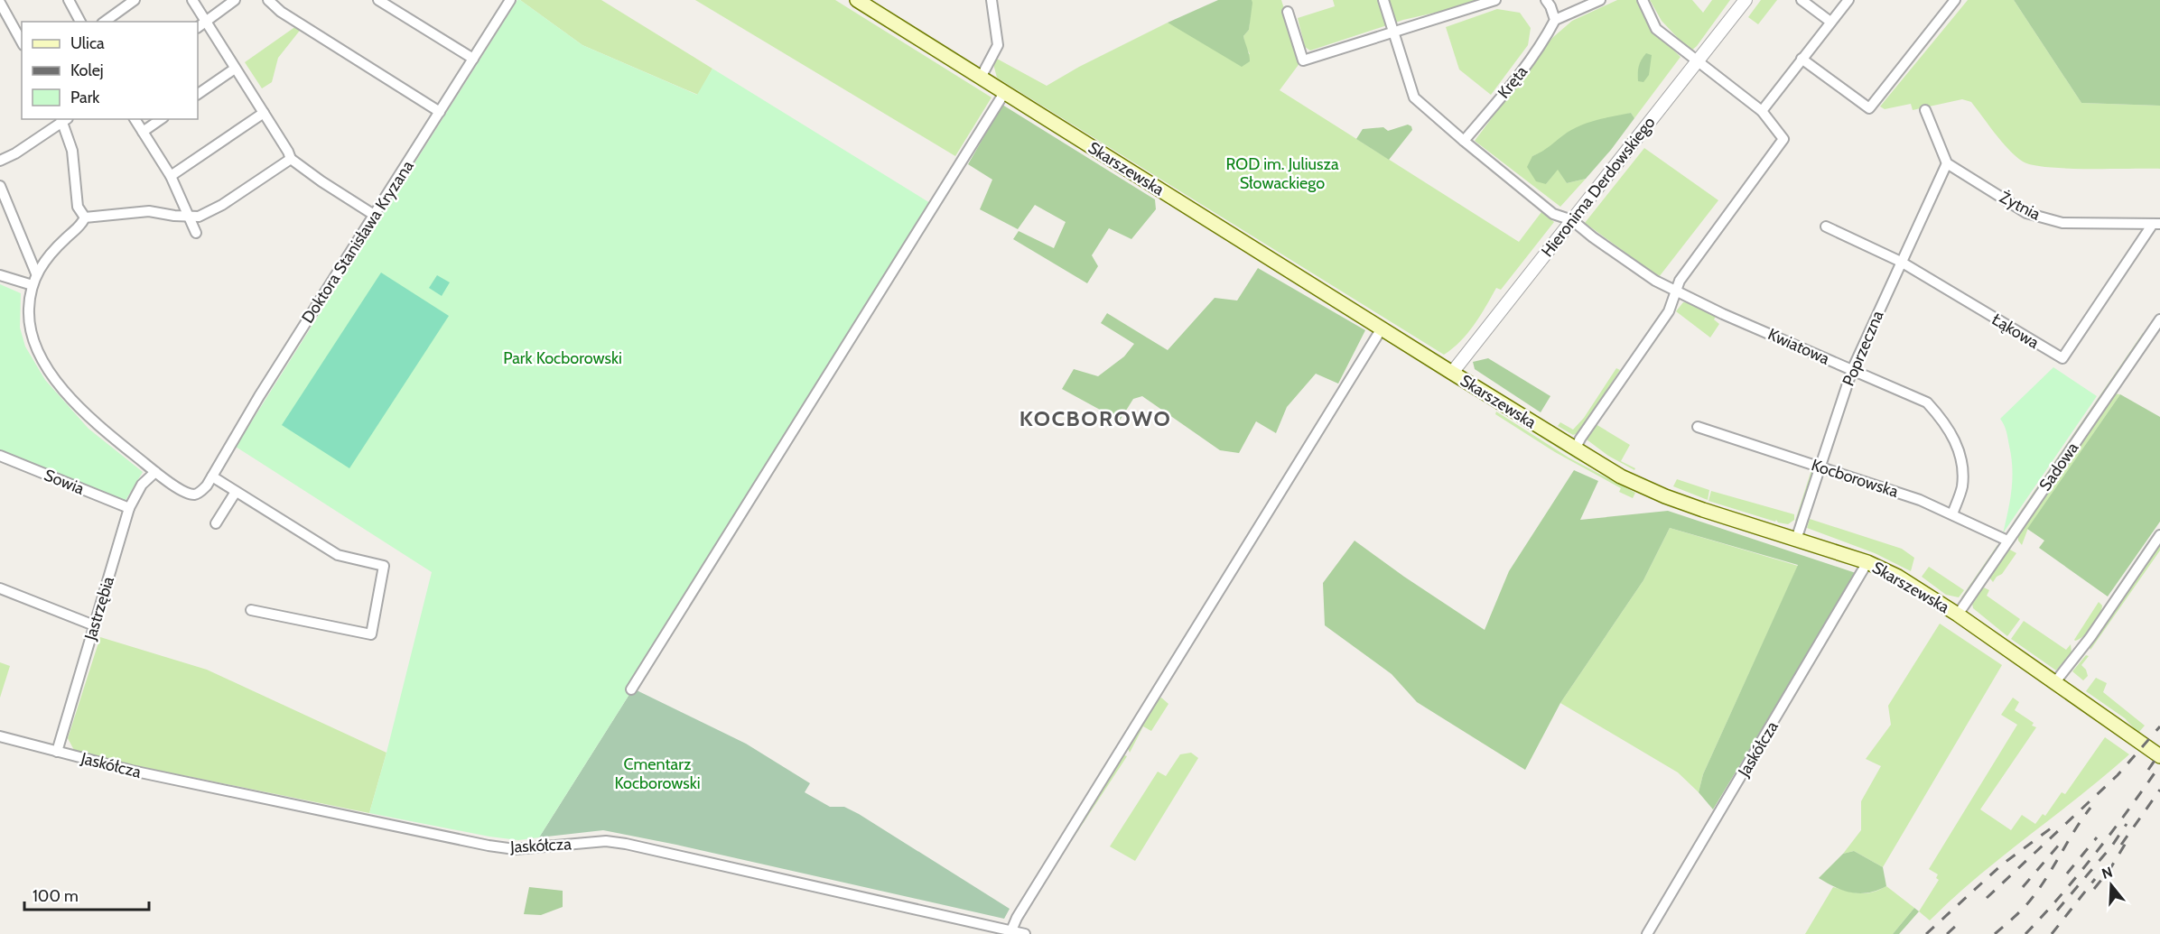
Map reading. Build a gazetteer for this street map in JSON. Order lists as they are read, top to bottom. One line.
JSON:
{"streets":{"main road":["Skarszewska"],"street":["Kręta","Hieronima Derdowskiego","Żytnia","Doktora Stanisława Kryzana","Łąkowa","Kwiatowa","Poprzeczna","Sadowa","Kocborowska","Sowia","Jastrzębia","Jaskółcza"]},"crossings":[["Skarszewska","Hieronima Derdowskiego"],["Skarszewska","Poprzeczna"],["Skarszewska","Sadowa"],["Skarszewska","Jaskółcza"],["Hieronima Derdowskiego","Kwiatowa"],["Żytnia","Łąkowa"],["Żytnia","Poprzeczna"],["Łąkowa","Poprzeczna"],["Kwiatowa","Poprzeczna"],["Kwiatowa","Kocborowska"],["Poprzeczna","Kocborowska"],["Sadowa","Kocborowska"],["Sowia","Jastrzębia"],["Jastrzębia","Jaskółcza"]],"districts":["KOCBOROWO"],"parks":["ROD im. Juliusza Słowackiego","Park Kocborowski","Cmentarz Kocborowski"],"legend":["Ulica","Kolej","Park"],"scale_bar":"100 m","north":"top"}
